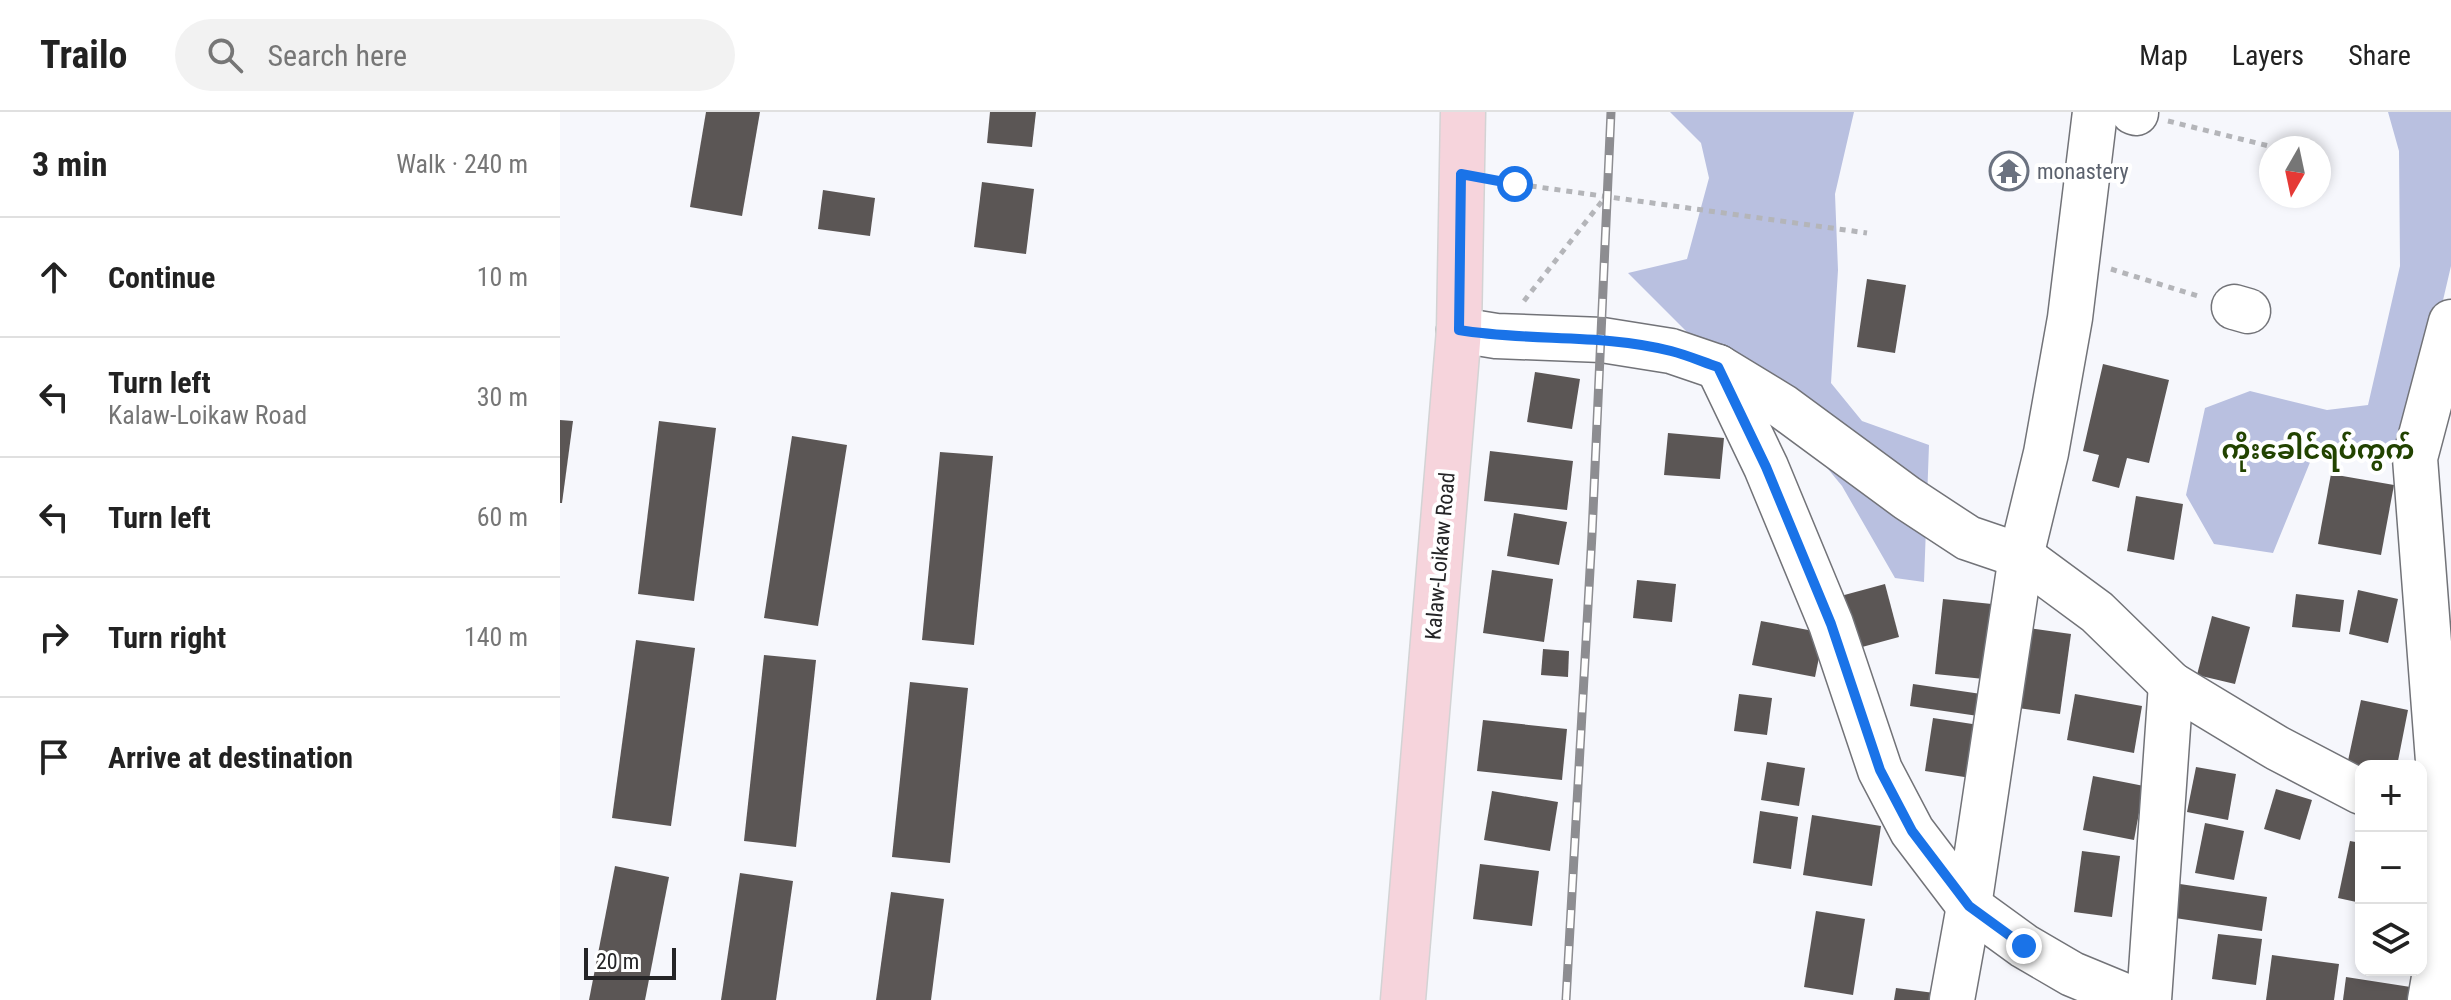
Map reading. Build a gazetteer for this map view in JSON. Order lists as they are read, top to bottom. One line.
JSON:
{"streets":{"main road":["Kalaw-Loikaw Road"]},"districts":["ကိုးခေါင်ရပ်ကွက်"],"places":{"temple":["monastery"]},"scale_bar":"20 m","north":"bottom","page":{"header":"Trailo","search":"Search here","nav":["Map","Layers","Share"],"heading":["3 min","Walk · 240 m"],"list":[["Continue","10 m"],["Turn left","Kalaw-Loikaw Road","30 m"],["Turn left","60 m"],["Turn right","140 m"],"Arrive at destination"],"map_buttons":["+","−"],"scale":"20 m"}}
